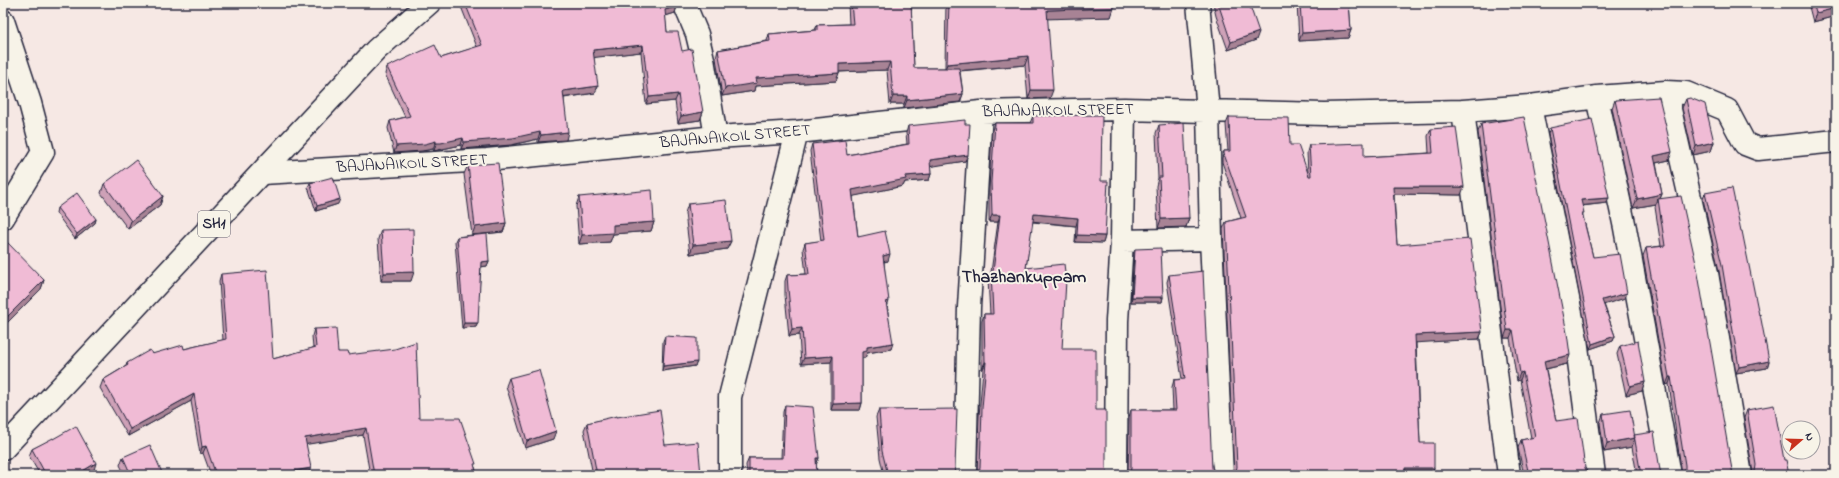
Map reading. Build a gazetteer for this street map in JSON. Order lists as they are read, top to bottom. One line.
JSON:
{"streets":{"street":["BAJANAIKOIL STREET","SH1"]},"crossings":[["BAJANAIKOIL STREET","SH1"]],"districts":["Thazhankuppam"],"north":"right"}
